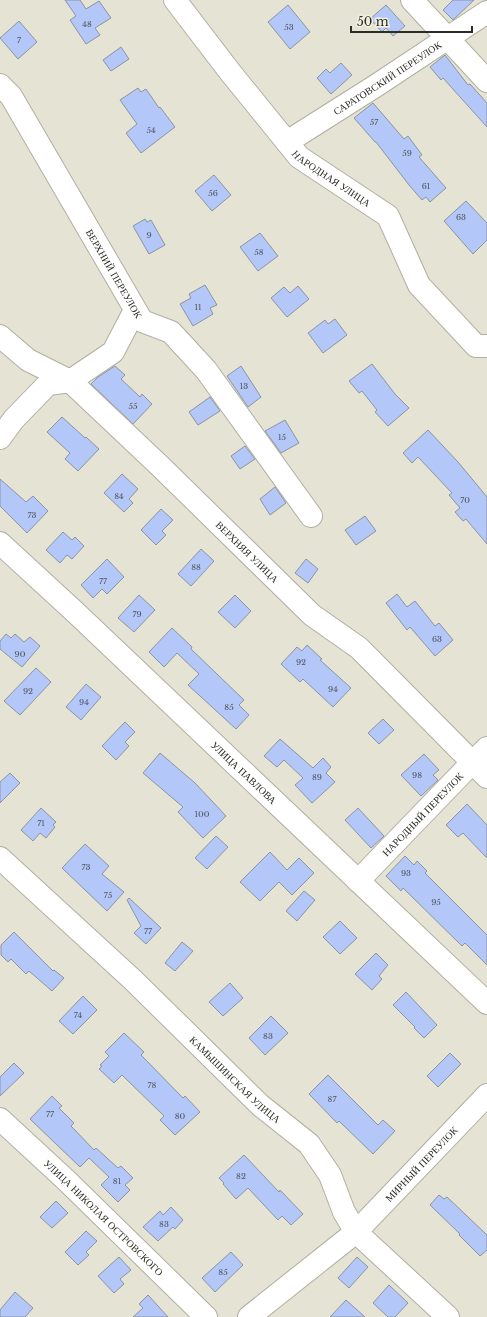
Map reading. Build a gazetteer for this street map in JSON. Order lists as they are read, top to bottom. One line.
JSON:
{"streets":{"street":["САРАТОВСКИЙ ПЕРЕУЛОК","НАРОДНАЯ УЛИЦА","ВЕРХНИЙ ПЕРЕУЛОК","ВЕРХНЯЯ УЛИЦА","УЛИЦА ПАВЛОВА","НАРОДНЫЙ ПЕРЕУЛОК","КАМЫШИНСКАЯ УЛИЦА","МИРНЫЙ ПЕРЕУЛОК","УЛИЦА НИКОЛАЯ ОСТРОВСКОГО"]},"crossings":[["САРАТОВСКИЙ ПЕРЕУЛОК","НАРОДНАЯ УЛИЦА"],["ВЕРХНЯЯ УЛИЦА","НАРОДНЫЙ ПЕРЕУЛОК"],["УЛИЦА ПАВЛОВА","НАРОДНЫЙ ПЕРЕУЛОК"],["КАМЫШИНСКАЯ УЛИЦА","МИРНЫЙ ПЕРЕУЛОК"]],"house_numbers":["48","53","7","57","54","59","61","56","63","9","58","11","13","55","15","84","70","73","88","77","79","63","90","92","94","92","94","85","98","89","100","71","73","93","75","95","77","74","83","78","87","77","80","82","81","83","85"],"scale_bar":"50 m"}
